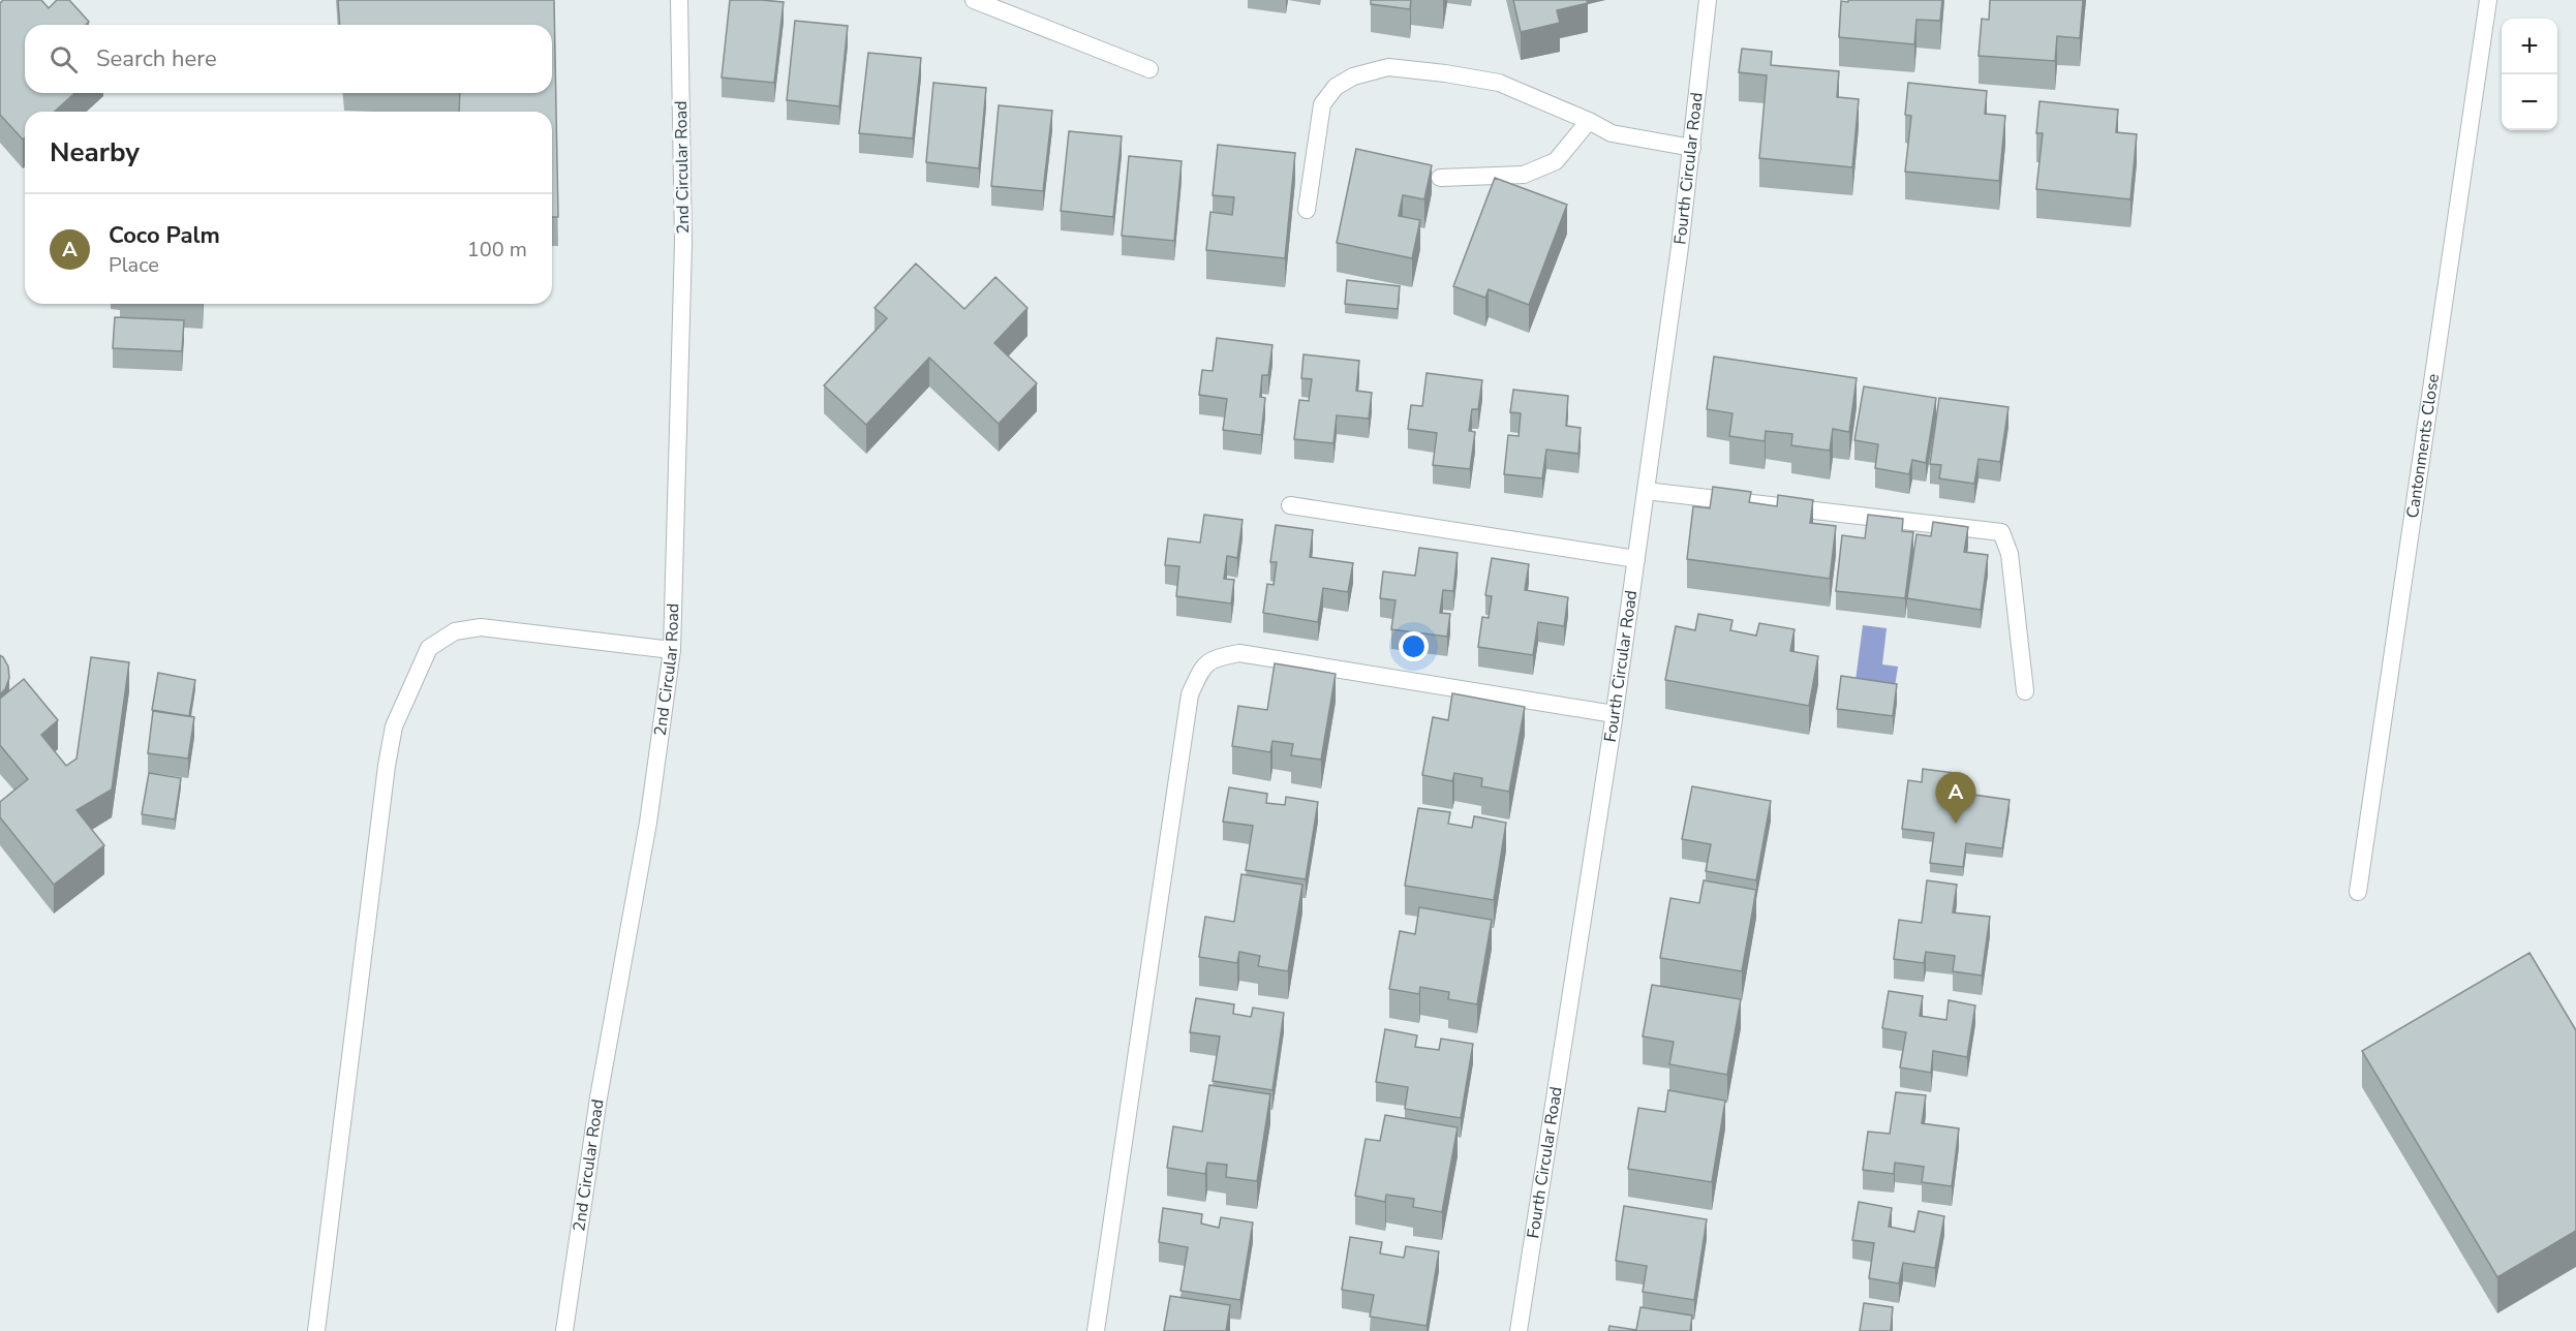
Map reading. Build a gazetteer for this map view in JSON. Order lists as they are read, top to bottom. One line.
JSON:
{"streets":{"street":["2nd Circular Road","Fourth Circular Road","Cantonments Close"]},"page":{"map_buttons":["+","−"],"search":"Search here","heading":"Nearby","list":[{"mark":"A","name":"Coco Palm","note":"Place","value":"100 m"}],"pins":"A"}}
